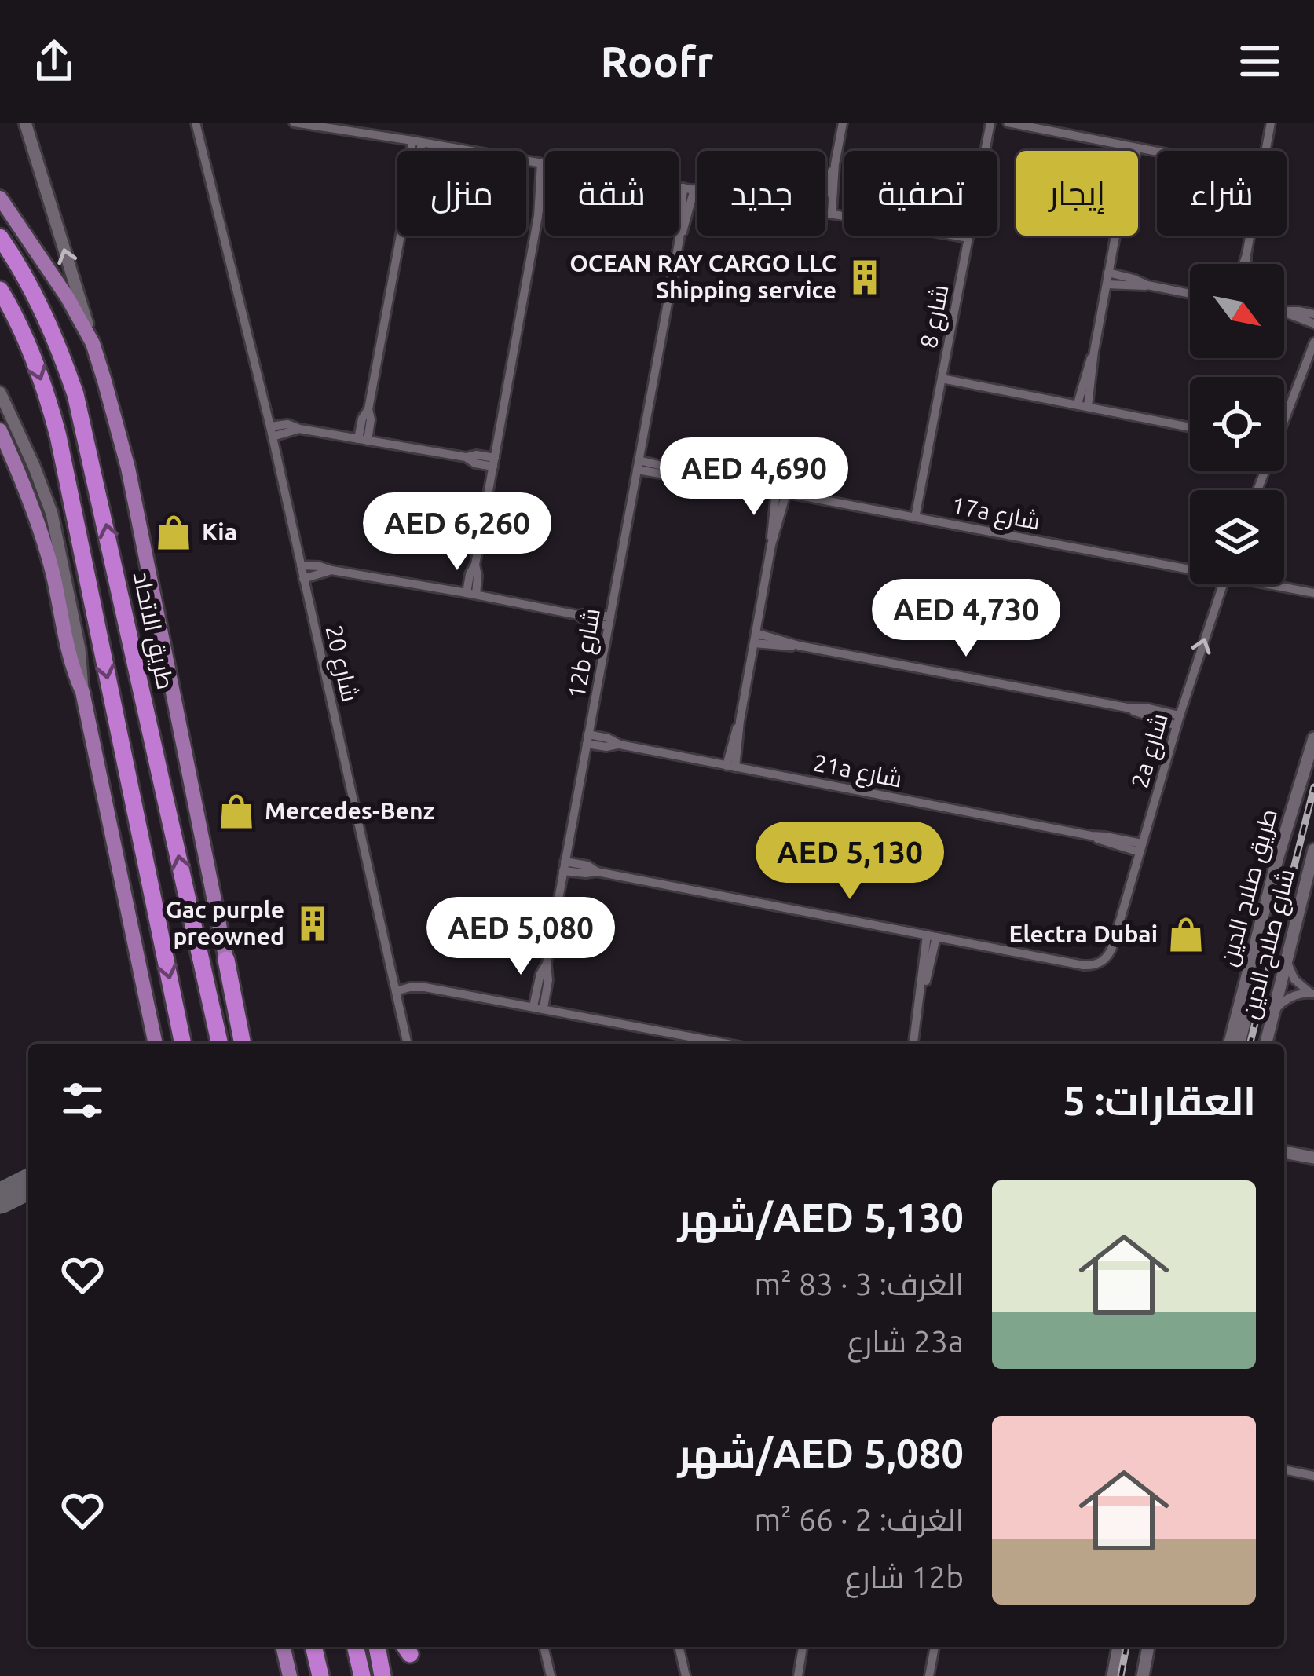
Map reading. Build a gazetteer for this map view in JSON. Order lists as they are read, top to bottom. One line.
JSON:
{"streets":{"highway":["طريق الاتحاد"],"main road":["طريق صلاح الدين","شارع صلاح الدين"],"street":["شارع 8","17a شارع","12b شارع","شارع 20","2a شارع","21a شارع"]},"crossings":[["شارع 8","17a شارع"],["17a شارع","12b شارع"],["12b شارع","21a شارع"],["2a شارع","21a شارع"]],"places":{"building":["OCEAN RAY CARGO LLC Shipping service","Gac purple preowned"],"shop":["Kia","Mercedes-Benz","Electra Dubai"]},"north":"bottom right","page":{"header":"Roofr","chip":["شراء","إيجار","تصفية","جديد","شقة","منزل"],"price":["AED 4,690","AED 6,260","AED 4,730","AED 5,130","AED 5,080"],"heading":"العقارات: 5","list":[{"name":"AED 5,130/شهر","note":"الغرف: 3 · 83 m² · 23a شارع"},{"name":"AED 5,080/شهر","note":"الغرف: 2 · 66 m² · 12b شارع"}]}}
